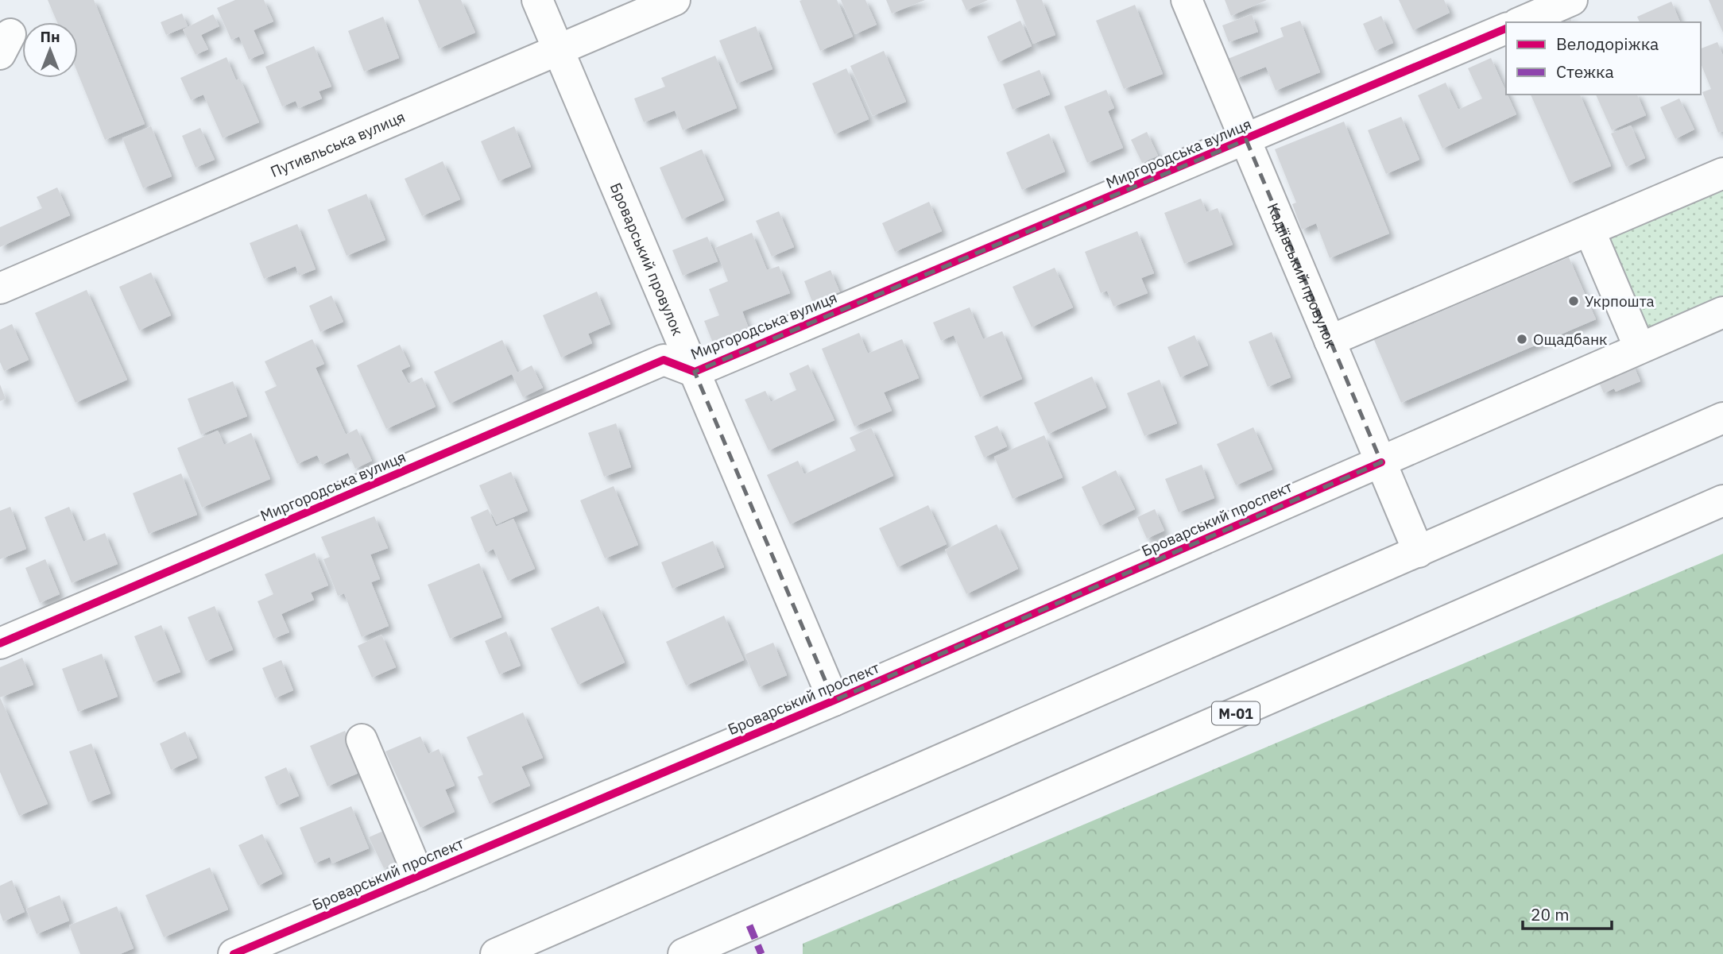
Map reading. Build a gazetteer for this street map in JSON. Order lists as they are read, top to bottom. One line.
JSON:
{"streets":{"main road":["Путивльська вулиця","Миргородська вулиця","Броварський провулок","Кадіївський провулок","Броварський проспект","М-01"]},"crossings":[["Путивльська вулиця","Броварський провулок"],["Миргородська вулиця","Броварський провулок"],["Миргородська вулиця","Кадіївський провулок"],["Броварський провулок","Броварський проспект"],["Кадіївський провулок","Броварський проспект"]],"places":["Укрпошта","Ощадбанк"],"legend":["Велодоріжка","Стежка"],"scale_bar":"20 m","north":"top"}
